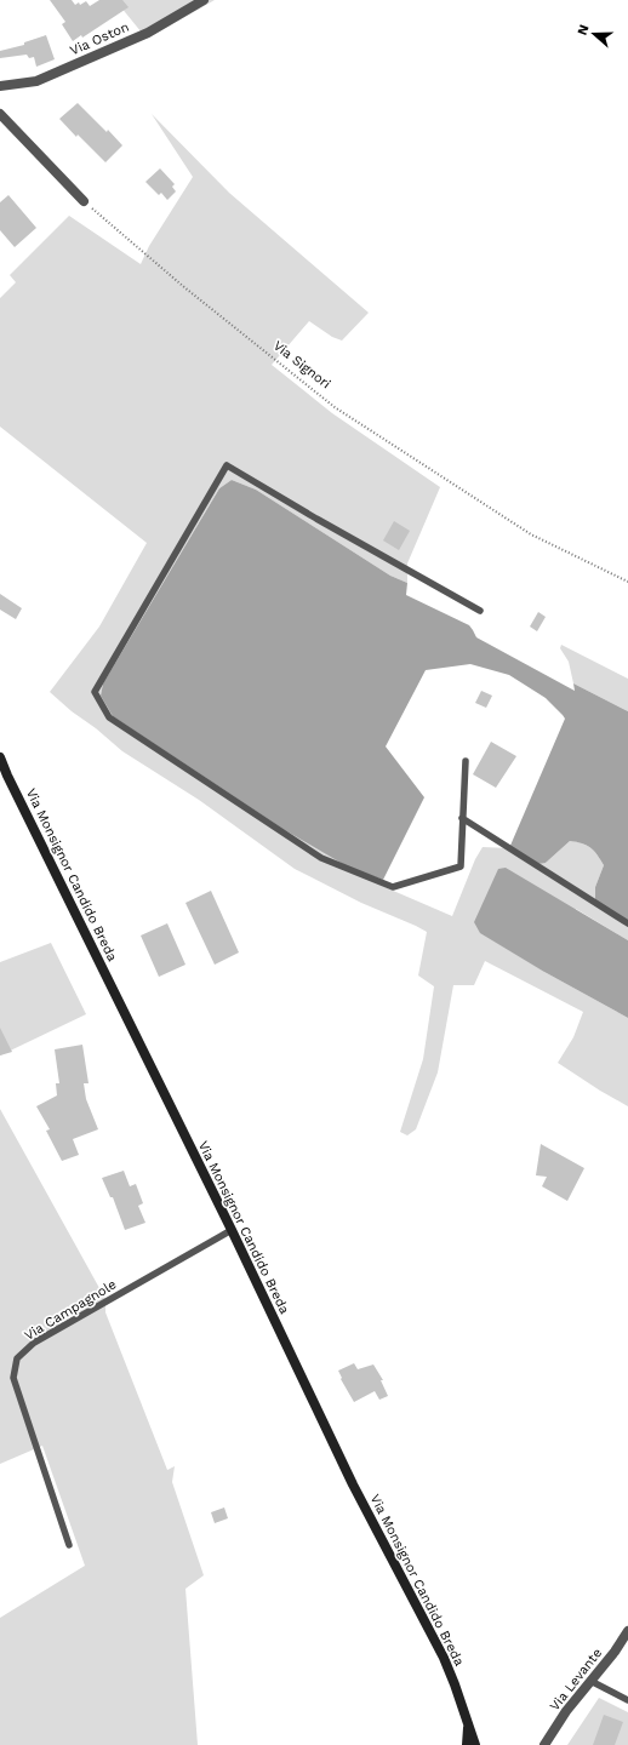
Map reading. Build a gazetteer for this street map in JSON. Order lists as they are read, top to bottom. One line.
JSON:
{"streets":{"main road":["Via Monsignor Candido Breda"],"street":["Via Oston","Via Levante"],"lane":["Via Campagnole"],"path":["Via Signori"]},"crossings":[["Via Monsignor Candido Breda","Via Campagnole"]],"north":"left"}
